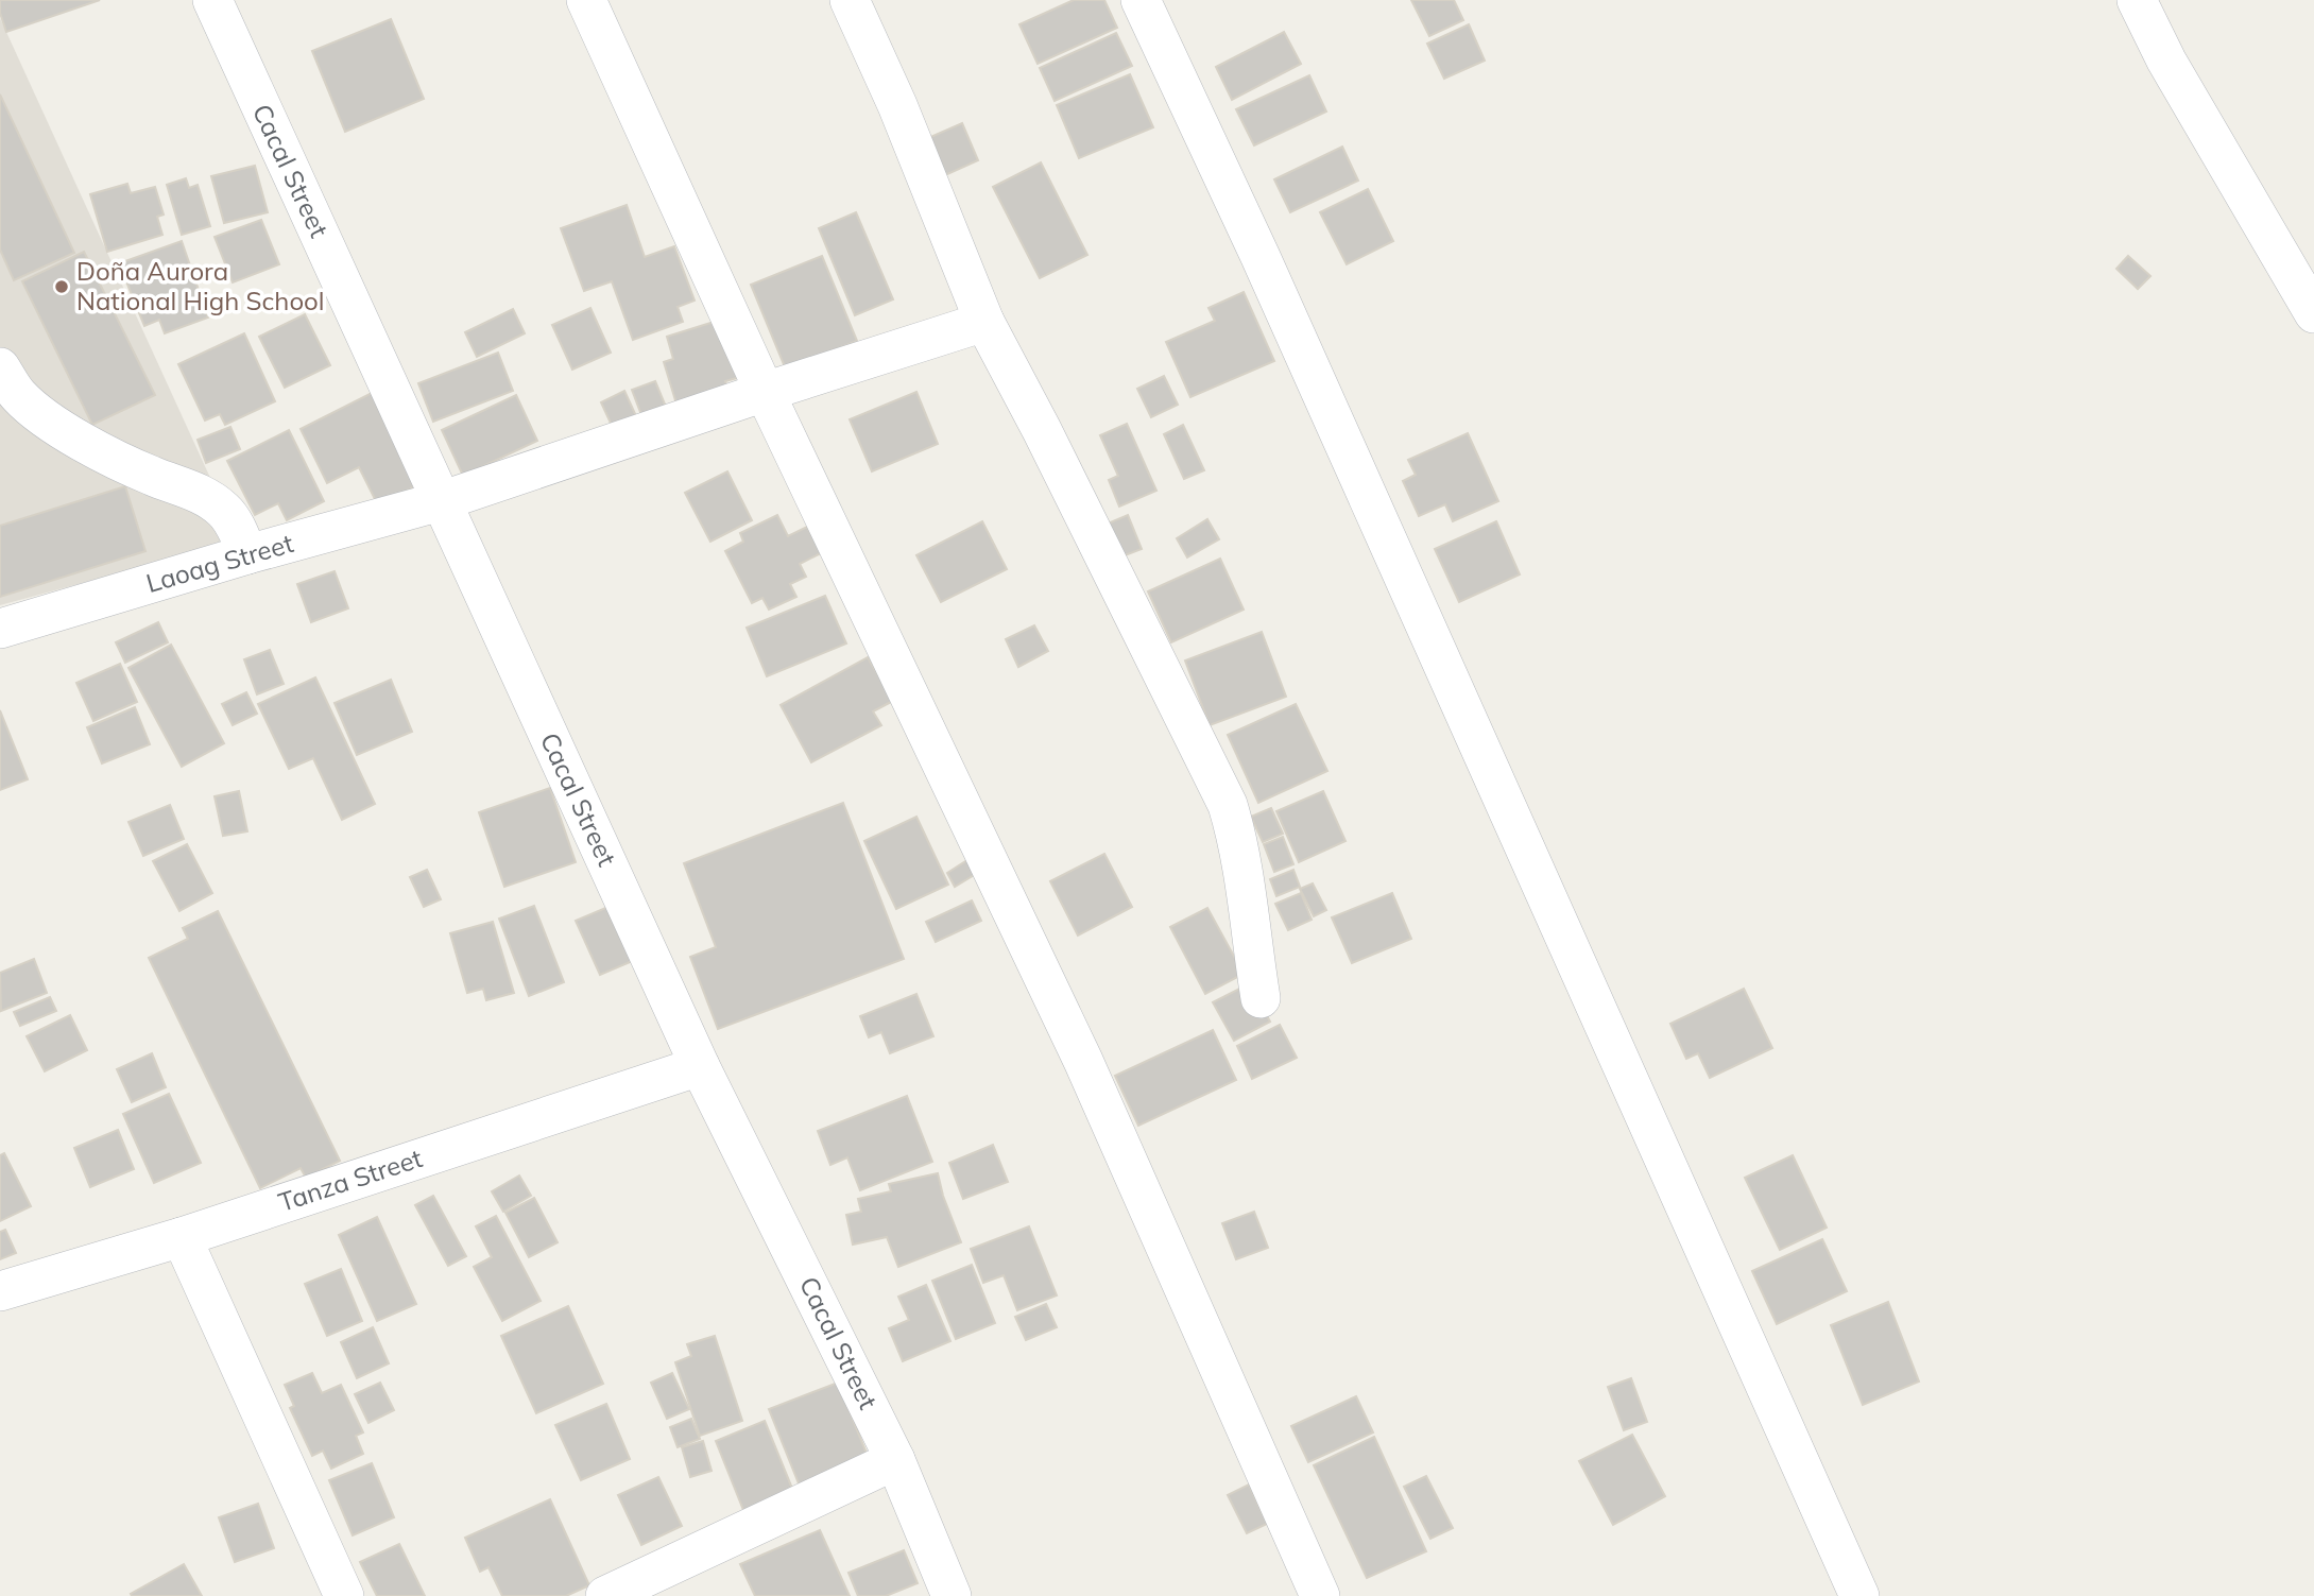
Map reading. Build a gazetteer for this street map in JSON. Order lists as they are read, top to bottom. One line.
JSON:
{"streets":{"street":["Cacal Street","Laoag Street","Tanza Street"]},"crossings":[["Cacal Street","Laoag Street"],["Cacal Street","Tanza Street"]],"places":["Doña Aurora National High School"]}
